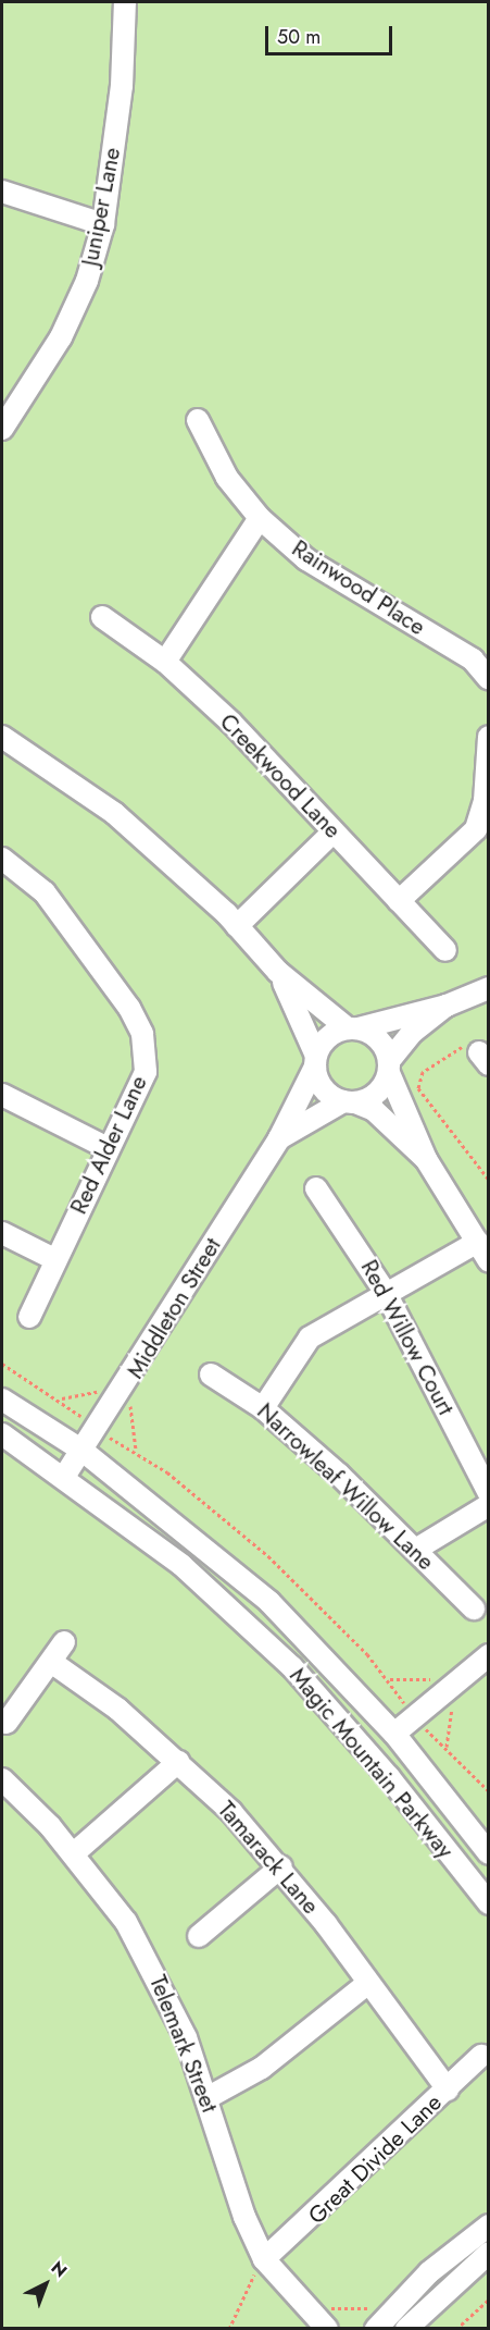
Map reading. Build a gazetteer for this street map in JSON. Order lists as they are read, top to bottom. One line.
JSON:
{"streets":{"street":["Juniper Lane","Rainwood Place","Creekwood Lane","Red Alder Lane","Middleton Street","Red Willow Court","Narrowleaf Willow Lane","Magic Mountain Parkway","Tamarack Lane","Telemark Street","Great Divide Lane"]},"crossings":[["Middleton Street","Magic Mountain Parkway"],["Tamarack Lane","Great Divide Lane"],["Telemark Street","Great Divide Lane"]],"scale_bar":"50 m","north":"top right"}
